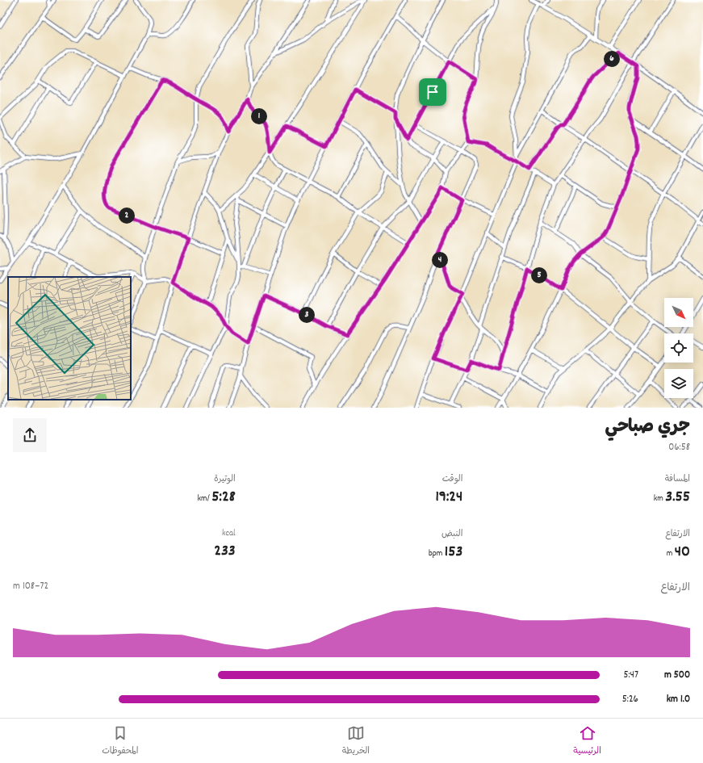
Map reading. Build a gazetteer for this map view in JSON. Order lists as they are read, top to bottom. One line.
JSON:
{"north":"bottom right","page":{"pins":["6","1","2","4","5","3"],"heading":["جري صباحي","06:58"],"stats":[["المسافة","3.55 km"],["الوقت","19:24"],["الوتيرة","5:28 /km"],["الارتفاع","40 m"],["النبض","153 bpm"],["kcal","233"]],"chart":["الارتفاع","72–108 m"],"list":[{"name":"500 m","note":"5:47"},{"name":"1.0 km","note":"5:26"}],"tabs":["الرئيسية","الخريطة","المحفوظات"]}}
